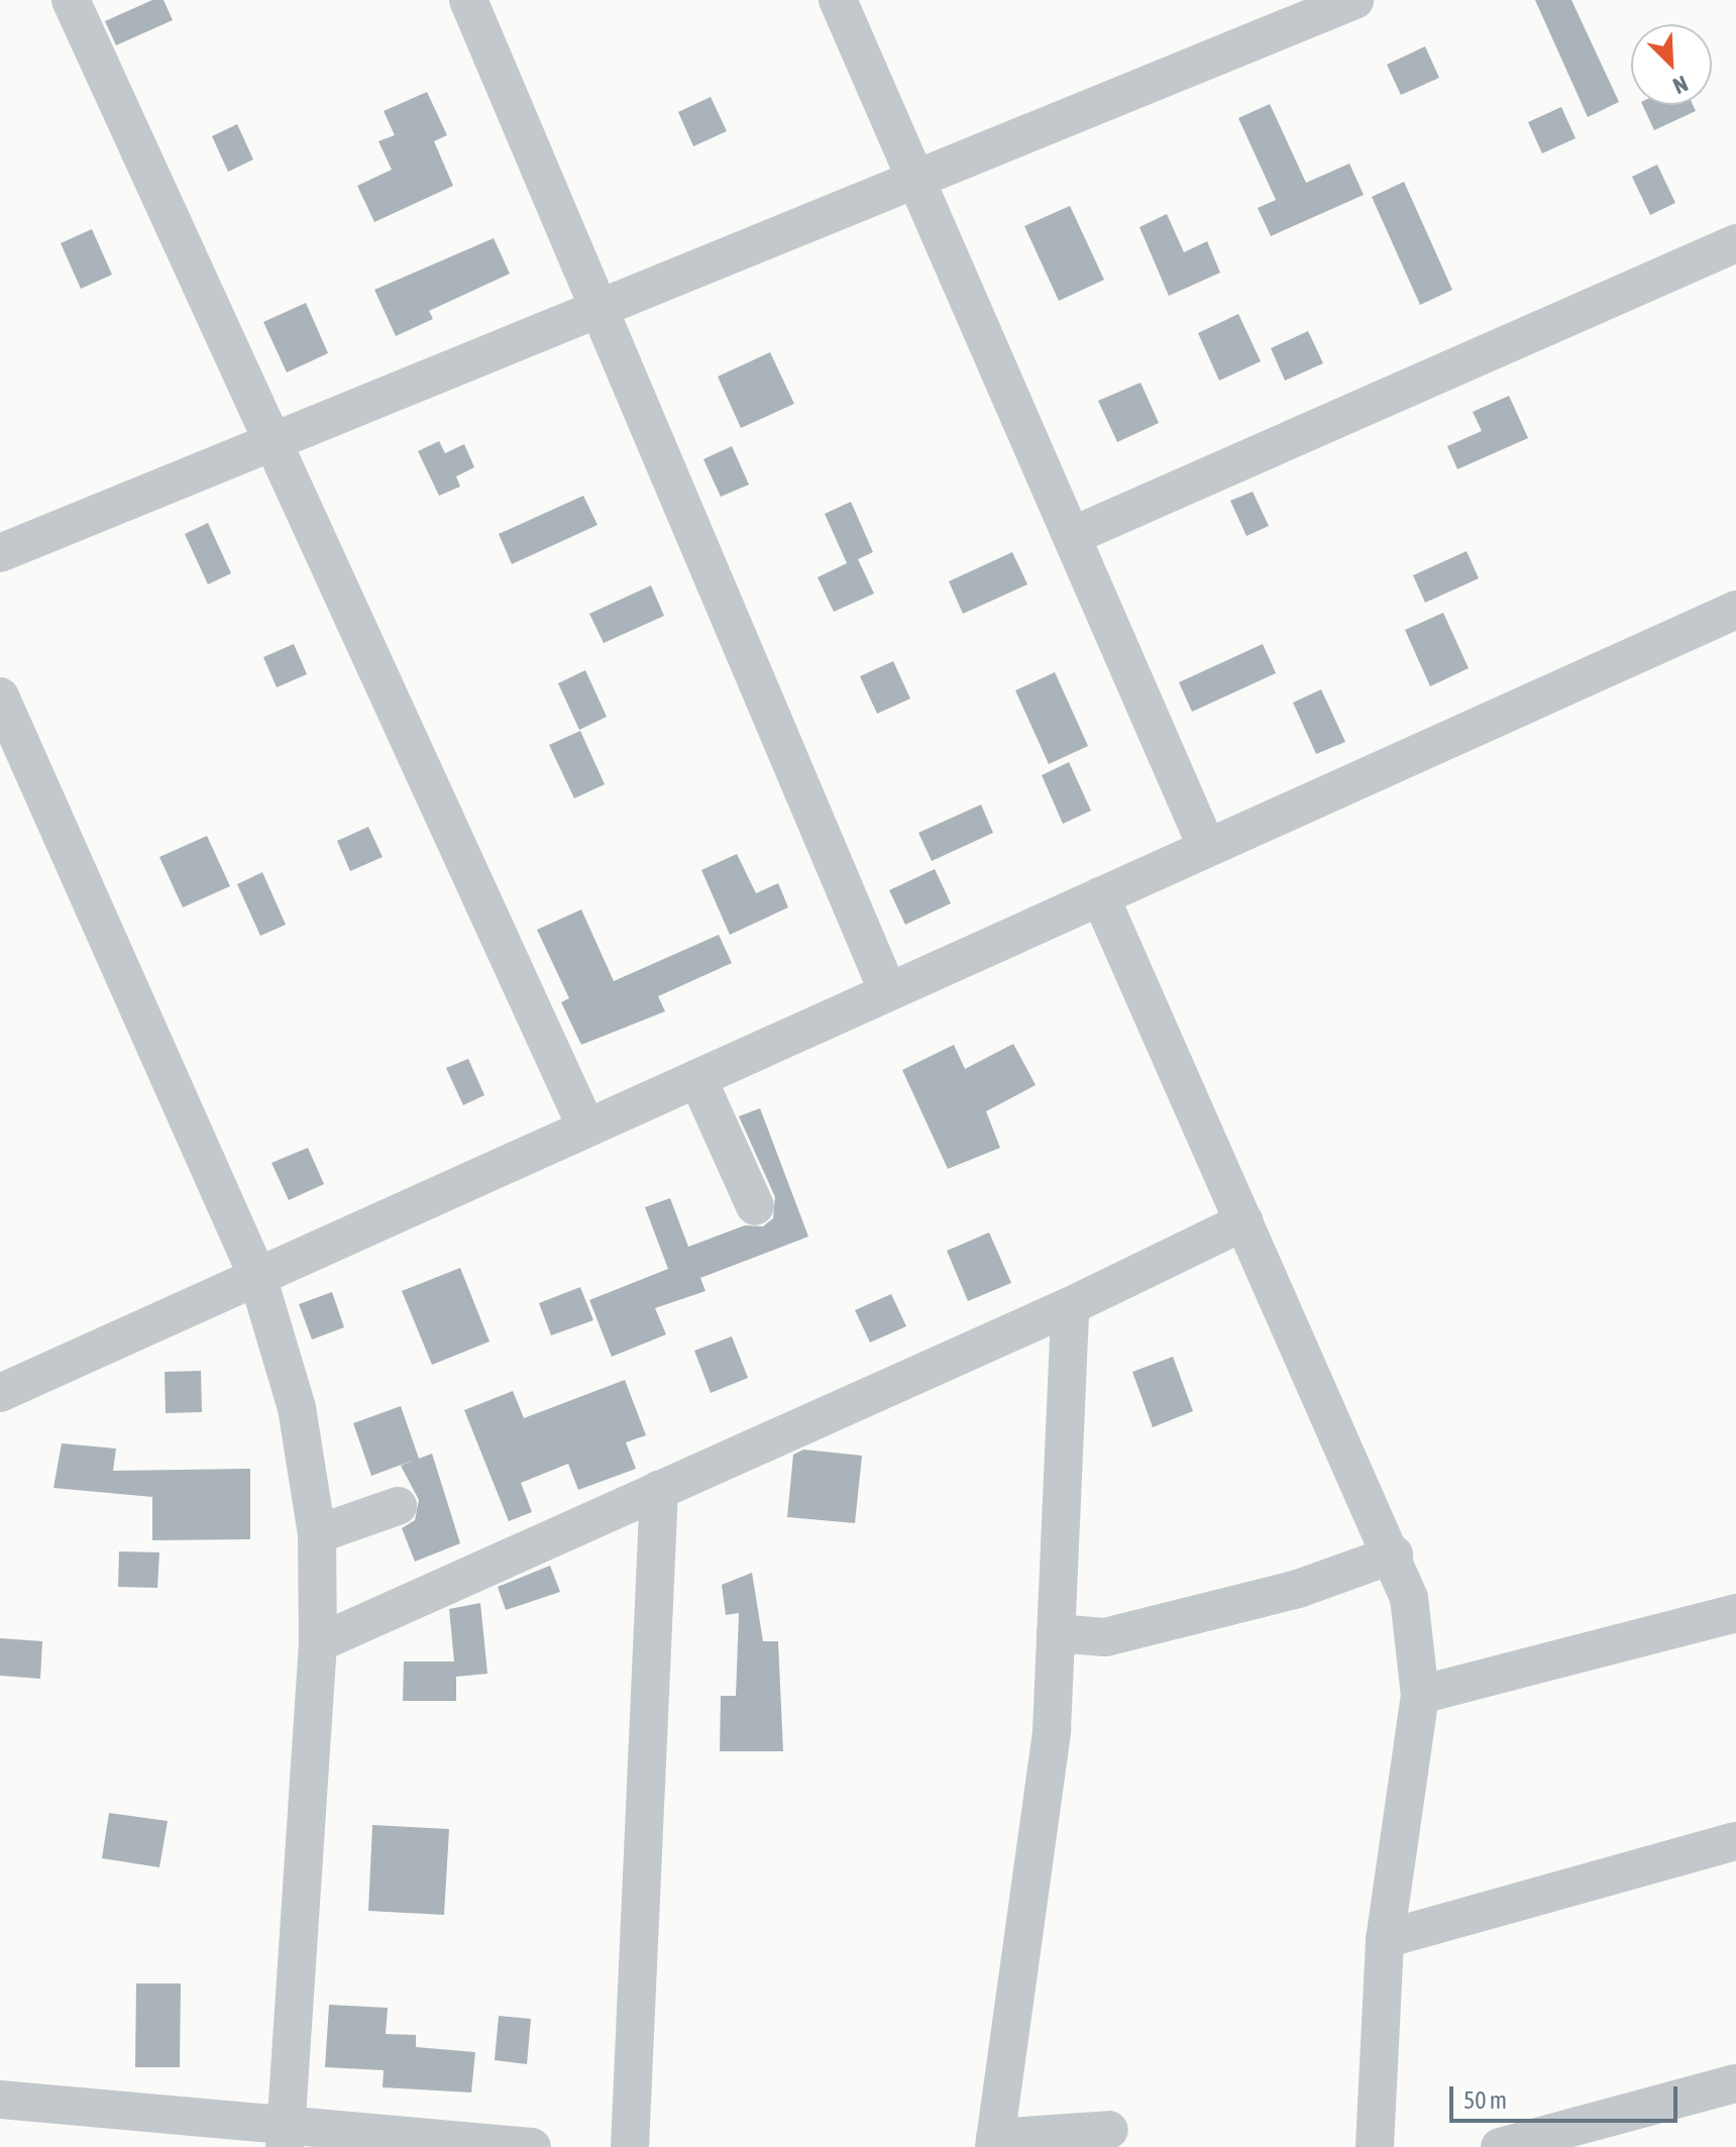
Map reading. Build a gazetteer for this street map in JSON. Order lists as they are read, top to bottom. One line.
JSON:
{"scale_bar":"50 m","north":"bottom right"}
